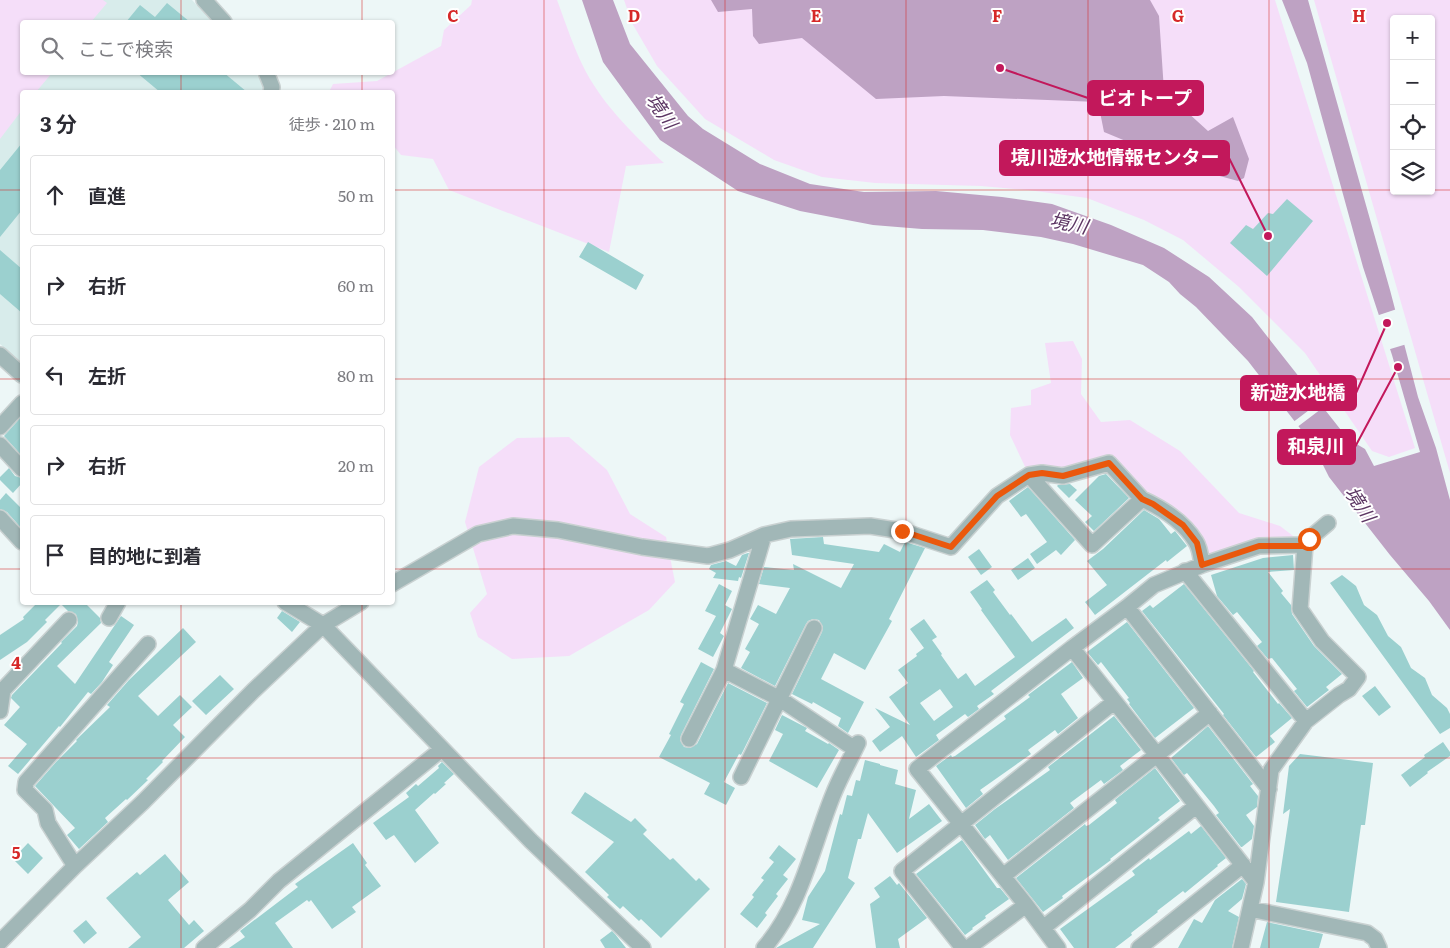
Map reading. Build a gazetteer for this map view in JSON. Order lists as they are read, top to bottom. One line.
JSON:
{"water":["境川"],"places":["ビオトープ","境川遊水地情報センター","新遊水地橋","和泉川"],"page":{"map_buttons":["+","−"],"search":"ここで検索","heading":["3 分","徒歩 · 210 m"],"list":[["直進","50 m"],["右折","60 m"],["左折","80 m"],["右折","20 m"],"目的地に到着"]},"grid":{"columns":["C","D","E","F","G","H"],"rows":["4","5"]}}
